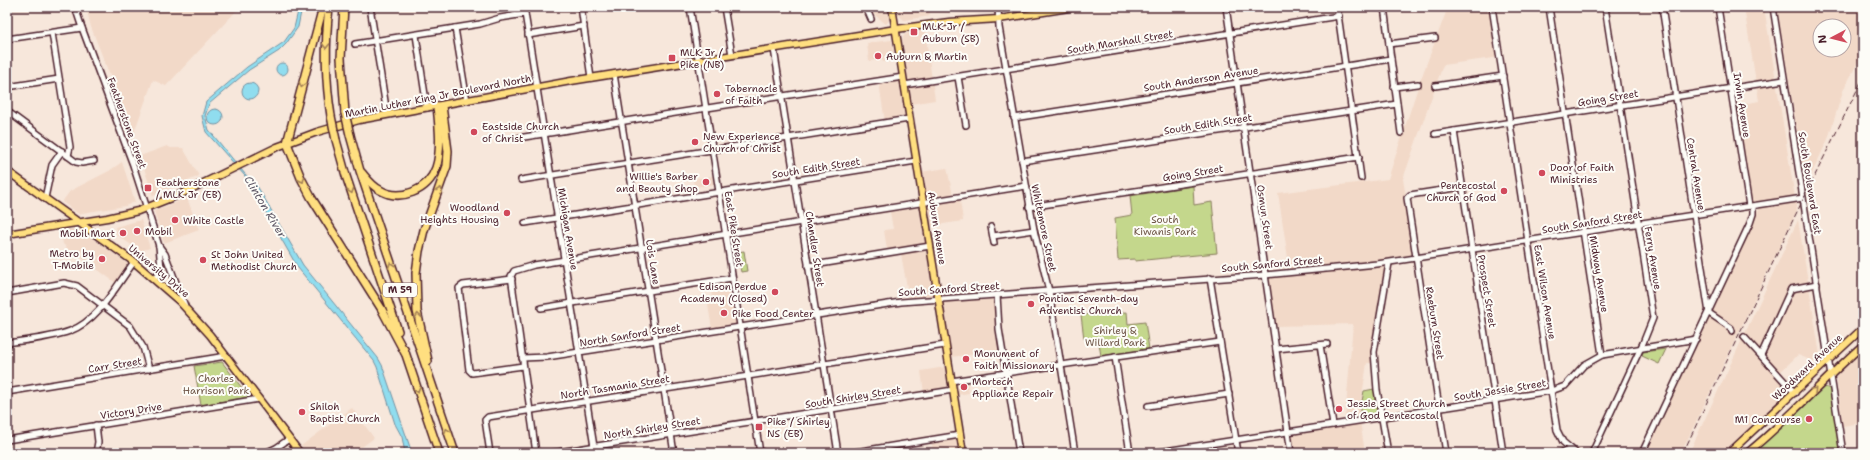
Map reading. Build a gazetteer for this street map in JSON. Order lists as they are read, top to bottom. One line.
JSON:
{"streets":{"highway":["M 59"],"main road":["Martin Luther King Jr Boulevard North","Auburn Avenue","University Drive","Woodward Avenue"],"street":["South Marshall Street","South Anderson Avenue","Going Street","Irwin Avenue","Featherstone Street","South Edith Street","Central Avenue","South Boulevard East","Osmun Street","South Sanford Street","Whittemore Street","Michigan Avenue","East Pike Street","Chandler Street","Ferry Avenue","Lois Lane","Midway Avenue","Prospect Street","East Wilson Avenue","Raeburn Street","North Sanford Street","Carr Street","North Tasmania Street","South Jessie Street","South Shirley Street","Victory Drive","North Shirley Street"]},"crossings":[["South Marshall Street","Osmun Street"],["South Marshall Street","Auburn Avenue"],["South Marshall Street","Whittemore Street"],["South Anderson Avenue","Osmun Street"],["South Anderson Avenue","Whittemore Street"],["Martin Luther King Jr Boulevard North","Featherstone Street"],["Martin Luther King Jr Boulevard North","Auburn Avenue"],["Martin Luther King Jr Boulevard North","Whittemore Street"],["Martin Luther King Jr Boulevard North","Michigan Avenue"],["Martin Luther King Jr Boulevard North","East Pike Street"],["Martin Luther King Jr Boulevard North","Chandler Street"],["Martin Luther King Jr Boulevard North","Lois Lane"],["Martin Luther King Jr Boulevard North","University Drive"],["Going Street","Irwin Avenue"],["Going Street","Central Avenue"],["Going Street","South Boulevard East"],["Going Street","Osmun Street"],["Going Street","Whittemore Street"],["Going Street","Ferry Avenue"],["Going Street","Midway Avenue"],["Going Street","Prospect Street"],["Going Street","East Wilson Avenue"],["Irwin Avenue","Central Avenue"],["Irwin Avenue","South Sanford Street"],["Irwin Avenue","South Jessie Street"],["Featherstone Street","University Drive"],["South Edith Street","Osmun Street"],["South Edith Street","Auburn Avenue"],["South Edith Street","Whittemore Street"],["South Edith Street","Michigan Avenue"],["South Edith Street","East Pike Street"],["South Edith Street","Chandler Street"],["South Edith Street","Lois Lane"],["Central Avenue","South Sanford Street"],["South Boulevard East","South Sanford Street"],["South Boulevard East","Woodward Avenue"],["Osmun Street","South Sanford Street"],["Osmun Street","South Jessie Street"],["South Sanford Street","Auburn Avenue"],["South Sanford Street","Whittemore Street"],["South Sanford Street","East Pike Street"],["South Sanford Street","Chandler Street"],["South Sanford Street","Ferry Avenue"],["South Sanford Street","Midway Avenue"],["South Sanford Street","Prospect Street"],["South Sanford Street","East Wilson Avenue"],["South Sanford Street","Raeburn Street"],["South Sanford Street","North Sanford Street"],["Auburn Avenue","North Tasmania Street"],["Auburn Avenue","South Shirley Street"],["Michigan Avenue","North Sanford Street"],["Michigan Avenue","North Tasmania Street"],["Michigan Avenue","North Shirley Street"],["East Pike Street","North Sanford Street"],["East Pike Street","North Tasmania Street"],["East Pike Street","South Shirley Street"],["East Pike Street","North Shirley Street"],["Chandler Street","North Tasmania Street"],["Chandler Street","South Shirley Street"],["Ferry Avenue","South Jessie Street"],["Lois Lane","North Sanford Street"],["Lois Lane","North Tasmania Street"],["Lois Lane","North Shirley Street"],["University Drive","Carr Street"],["University Drive","Victory Drive"],["Midway Avenue","South Jessie Street"],["Prospect Street","Raeburn Street"],["Prospect Street","South Jessie Street"],["East Wilson Avenue","South Jessie Street"],["Raeburn Street","South Jessie Street"],["South Shirley Street","North Shirley Street"]],"water":["Clinton River"],"parks":["South Kiwanis Park","Shirley & Willard Park","Charles Harrison Park"],"places":{"transit":["MLK Jr / Auburn (SB)","MLK Jr / Pike (NB)","Featherstone / MLK Jr (EB)","Pike / Shirley NS (EB)"],"other":["Auburn & Martin","Tabernacle of Faith","Eastside Church of Christ","New Experience Church of Christ","Door of Faith Ministries","Willie's Barber and Beauty Shop","Pentecostal Church of God","Woodland Heights Housing","White Castle","Mobil","Mobil Mart","Metro by T-Mobile","St John United Methodist Church","Edison Perdue Academy (Closed)","Pontiac Seventh-day Adventist Church","Pike Food Center","Monument of Faith Missionary","Mortech Appliance Repair","Jessie Street Church of God Pentecostal","Shiloh Baptist Church","M1 Concourse"]},"north":"left"}
